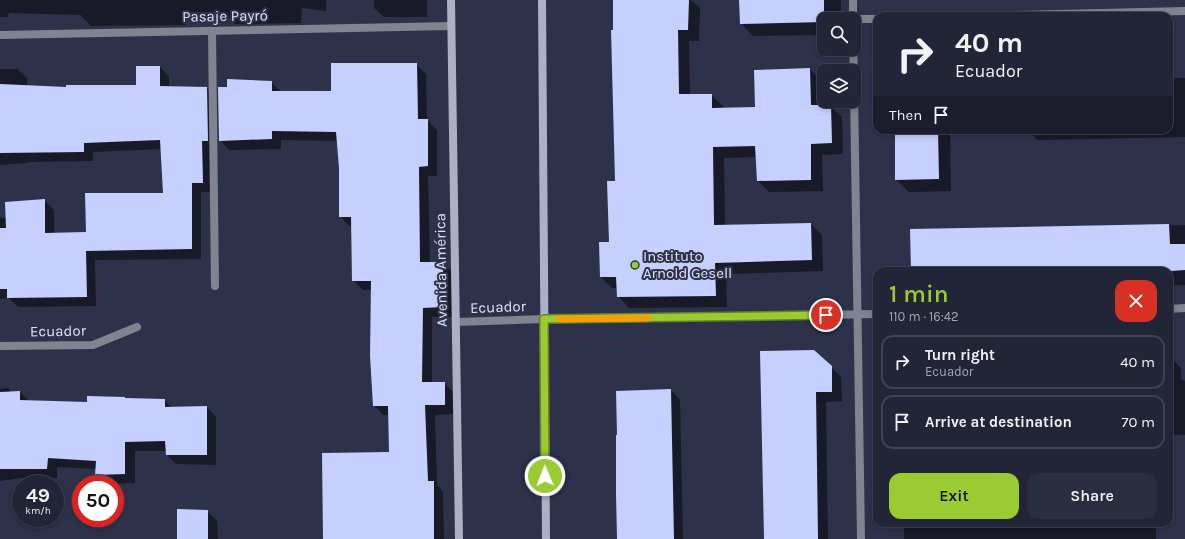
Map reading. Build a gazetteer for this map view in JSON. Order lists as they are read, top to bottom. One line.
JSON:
{"streets":{"main road":["Avenida América"],"street":["Pasaje Payró","Ecuador"]},"crossings":[["Pasaje Payró","Avenida América"],["Avenida América","Ecuador"]],"places":["Instituto Arnold Gesell"],"page":{"turn":["40 m","Ecuador"],"then":"Then","heading":["1 min","110 m · 16:42"],"list":[{"name":"Turn right","note":"Ecuador","value":"40 m"},{"name":"Arrive at destination","value":"70 m"}],"buttons":["Exit","Share"],"speed":"49 km/h","limit":"50"}}
